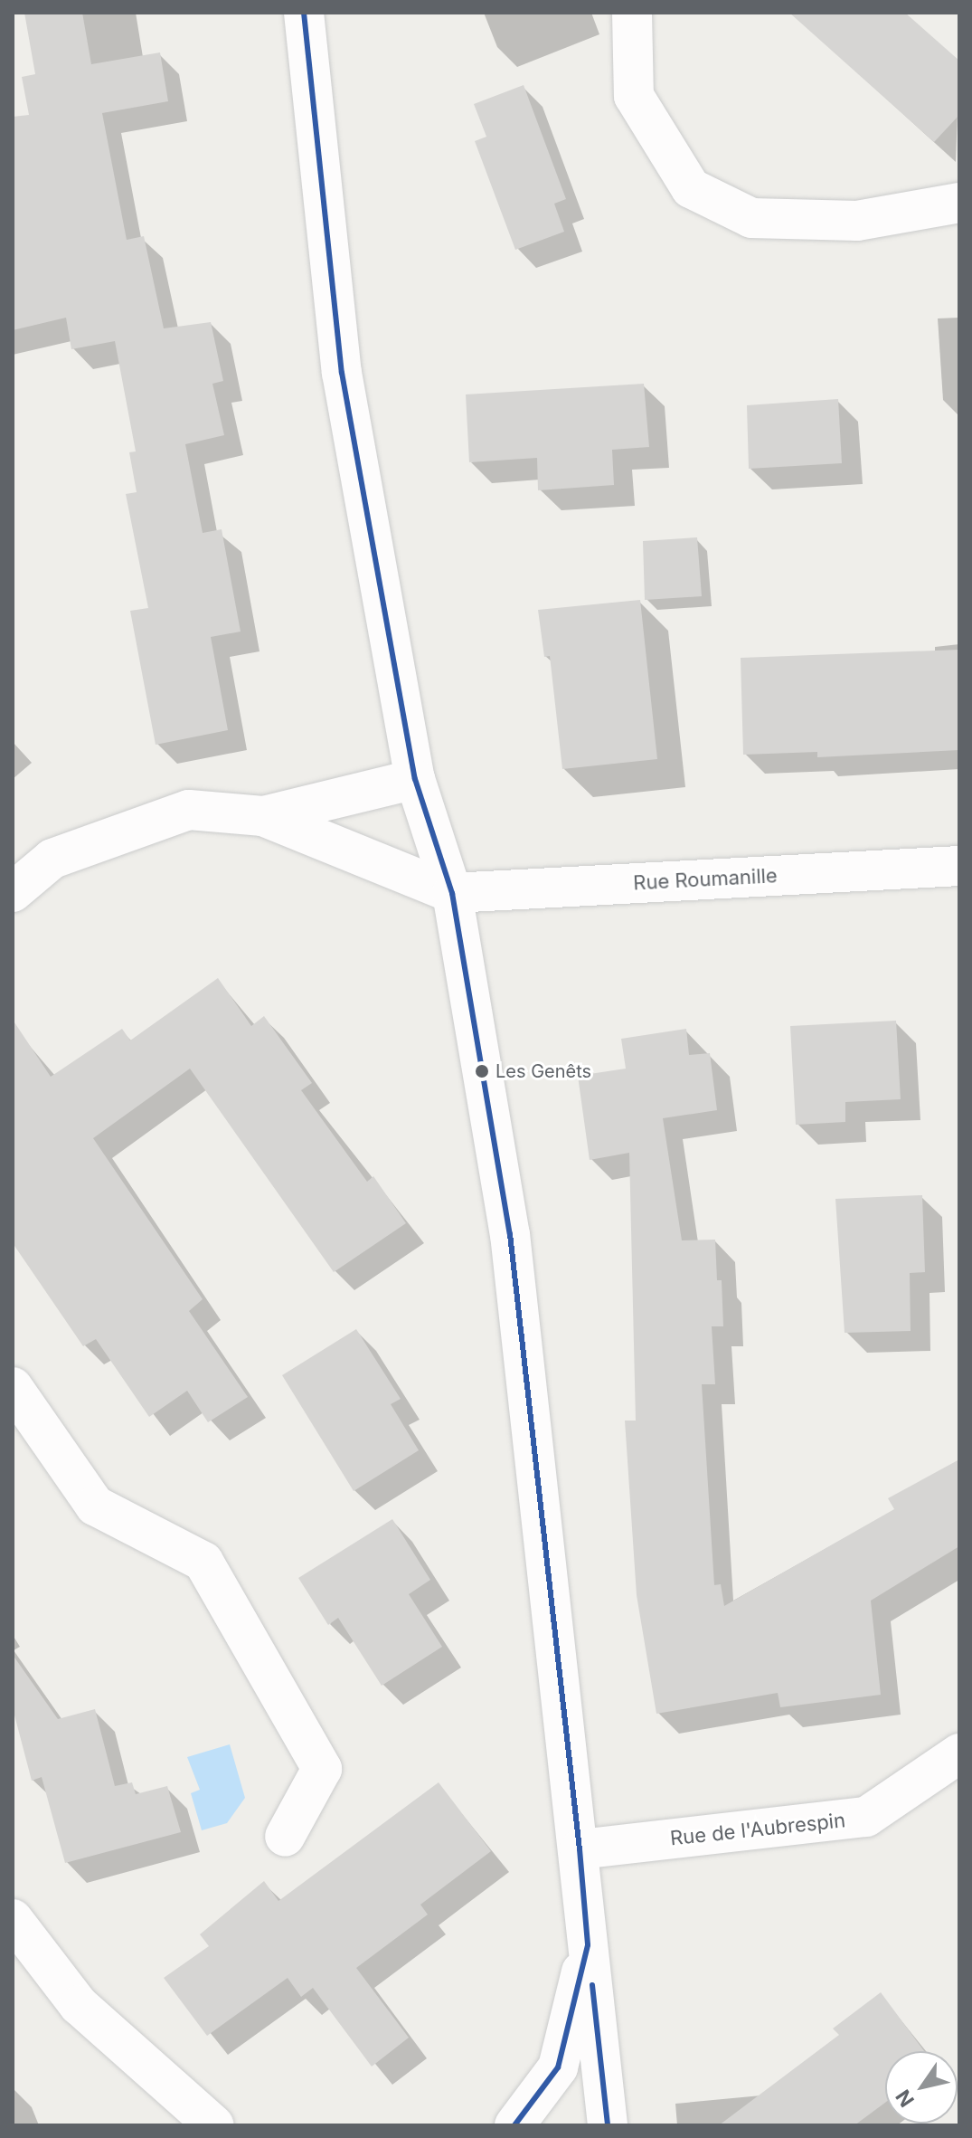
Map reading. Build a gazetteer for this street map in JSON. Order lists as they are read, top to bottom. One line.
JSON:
{"streets":{"street":["Rue Roumanille","Rue de l'Aubrespin"]},"places":["Les Genêts"],"north":"bottom left"}
